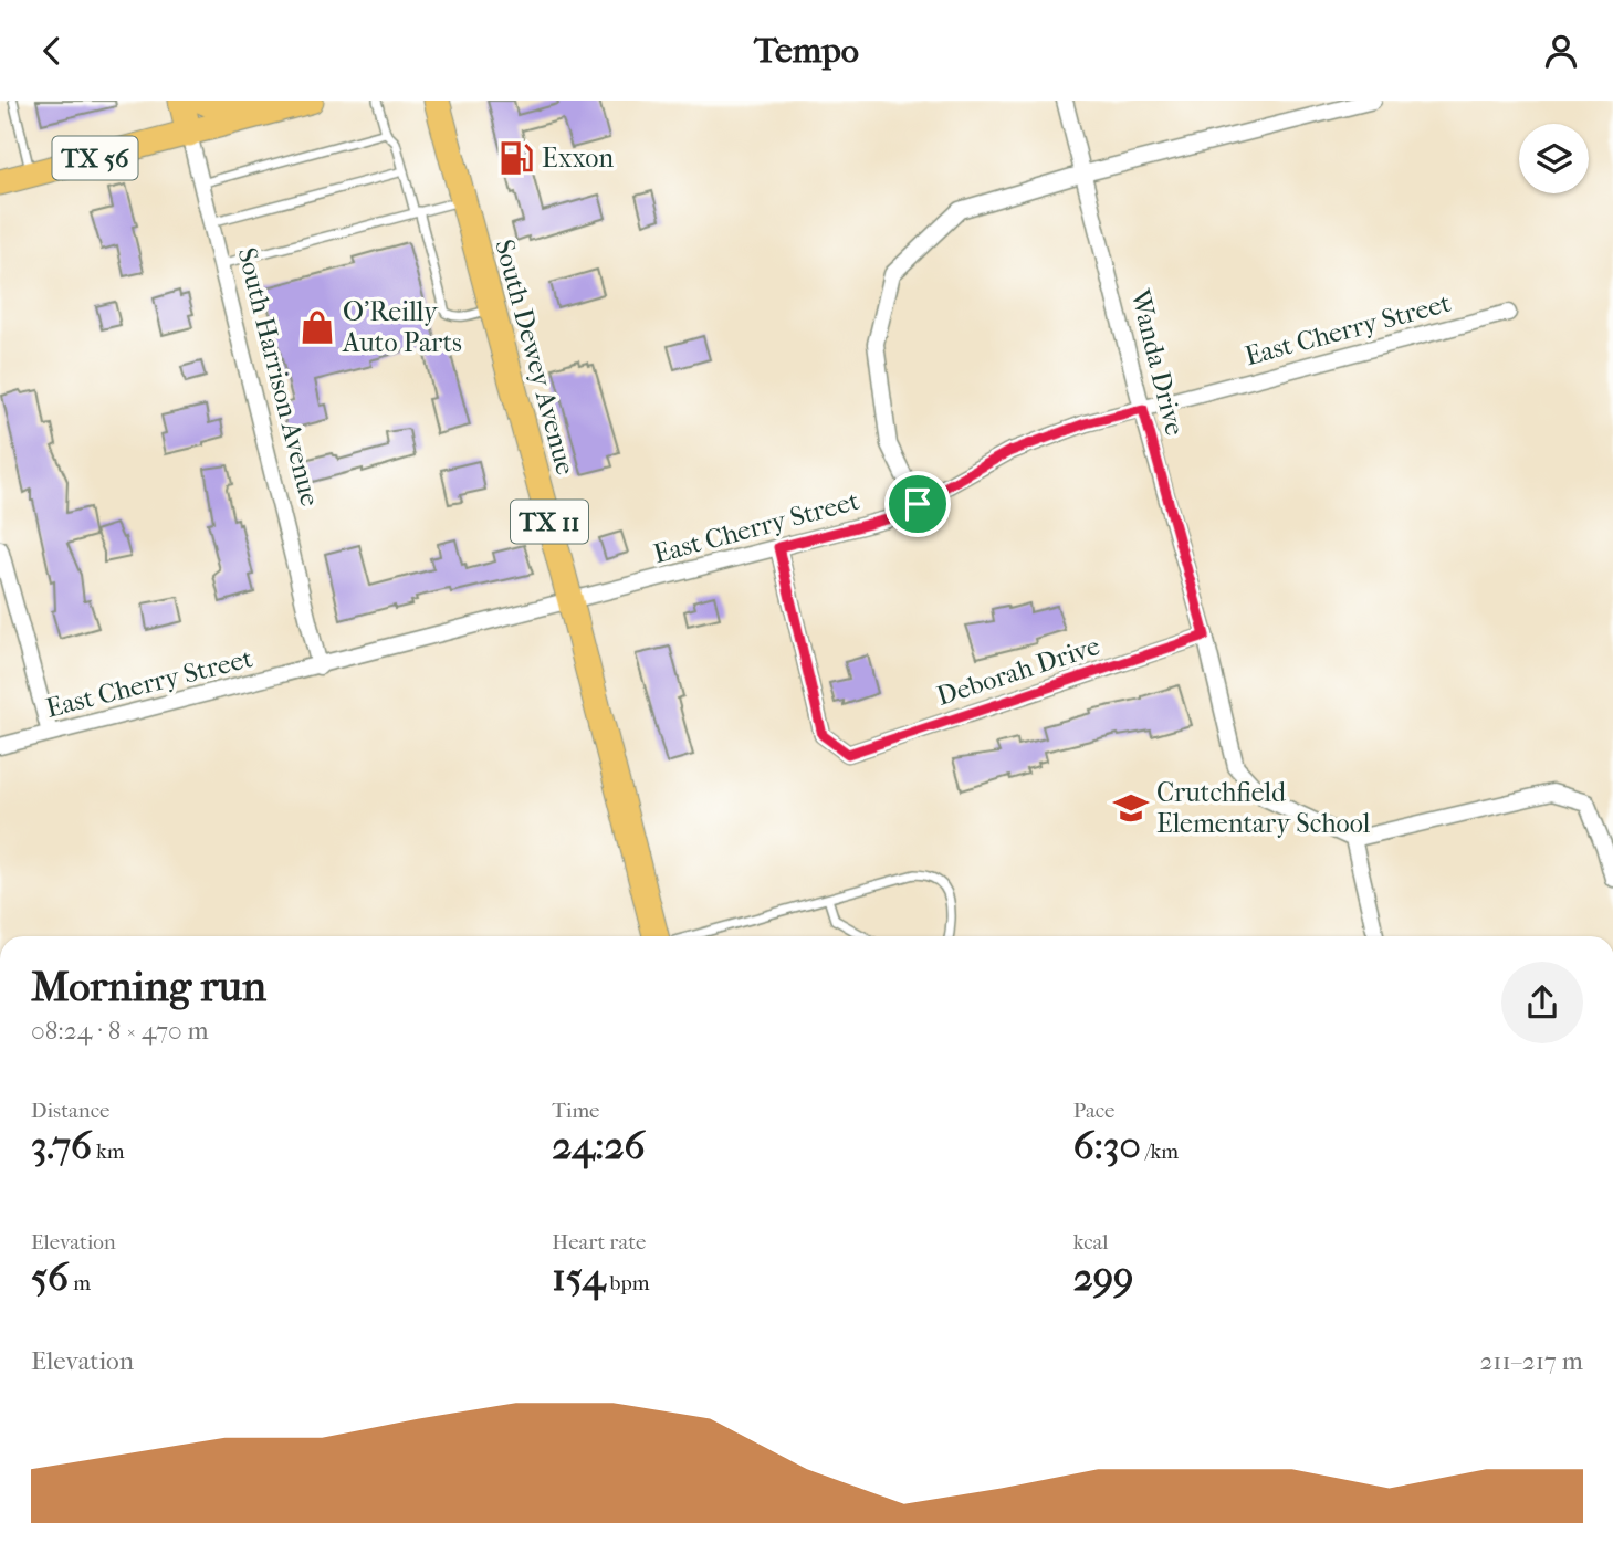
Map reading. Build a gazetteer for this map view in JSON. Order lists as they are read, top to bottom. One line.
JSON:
{"streets":{"main road":["TX 56","South Dewey Avenue","South Harrison Avenue","TX 11"],"street":["East Cherry Street","Wanda Drive","Deborah Drive"]},"crossings":[["TX 56","South Harrison Avenue"],["East Cherry Street","South Dewey Avenue"],["East Cherry Street","Wanda Drive"],["East Cherry Street","South Harrison Avenue"],["East Cherry Street","Deborah Drive"],["Wanda Drive","Deborah Drive"]],"places":{"fuel station":["Exxon"],"shop":["O'Reilly Auto Parts"],"school or university":["Crutchfield Elementary School"]},"page":{"header":"Tempo","heading":["Morning run","08:24 · 8 × 470 m"],"stats":[["Distance","3.76 km"],["Time","24:26"],["Pace","6:30 /km"],["Elevation","56 m"],["Heart rate","154 bpm"],["kcal","299"]],"chart":["Elevation","211–217 m"]}}
